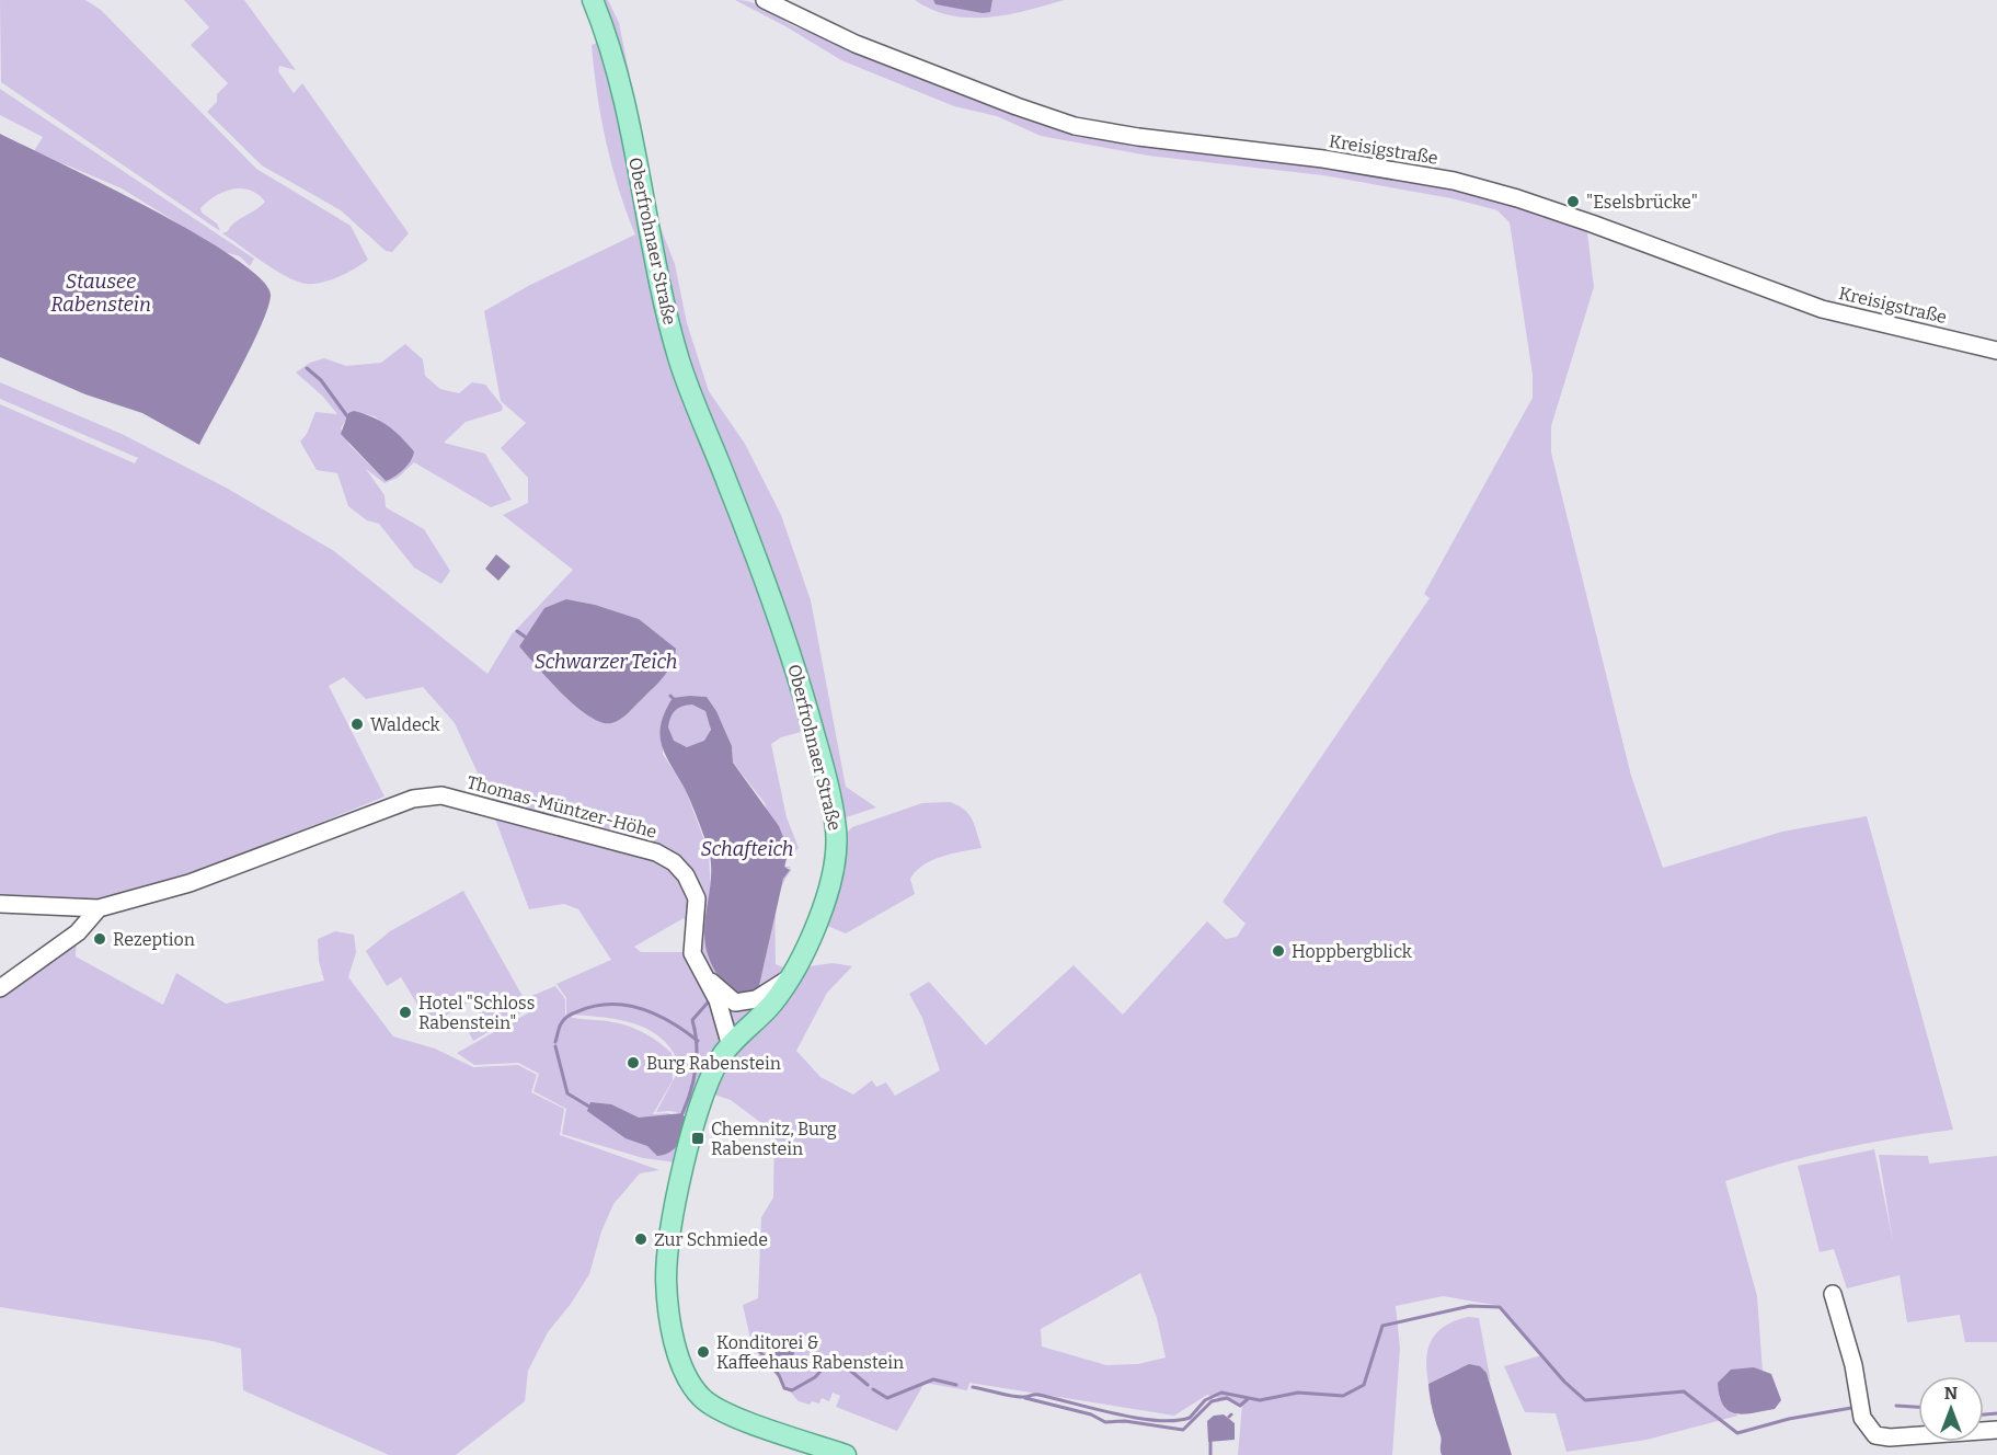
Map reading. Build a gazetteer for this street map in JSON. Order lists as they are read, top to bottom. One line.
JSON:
{"streets":{"main road":["Oberfrohnaer Straße"],"street":["Kreisigstraße","Thomas-Müntzer-Höhe"]},"crossings":[["Oberfrohnaer Straße","Thomas-Müntzer-Höhe"]],"water":["Stausee Rabenstein","Schwarzer Teich","Schafteich"],"places":{"other":["\"Eselsbrücke\"","Waldeck","Rezeption","Hoppbergblick","Hotel \"Schloss Rabenstein\"","Burg Rabenstein","Zur Schmiede","Konditorei & Kaffeehaus Rabenstein"],"transit":["Chemnitz, Burg Rabenstein"]},"north":"top"}
